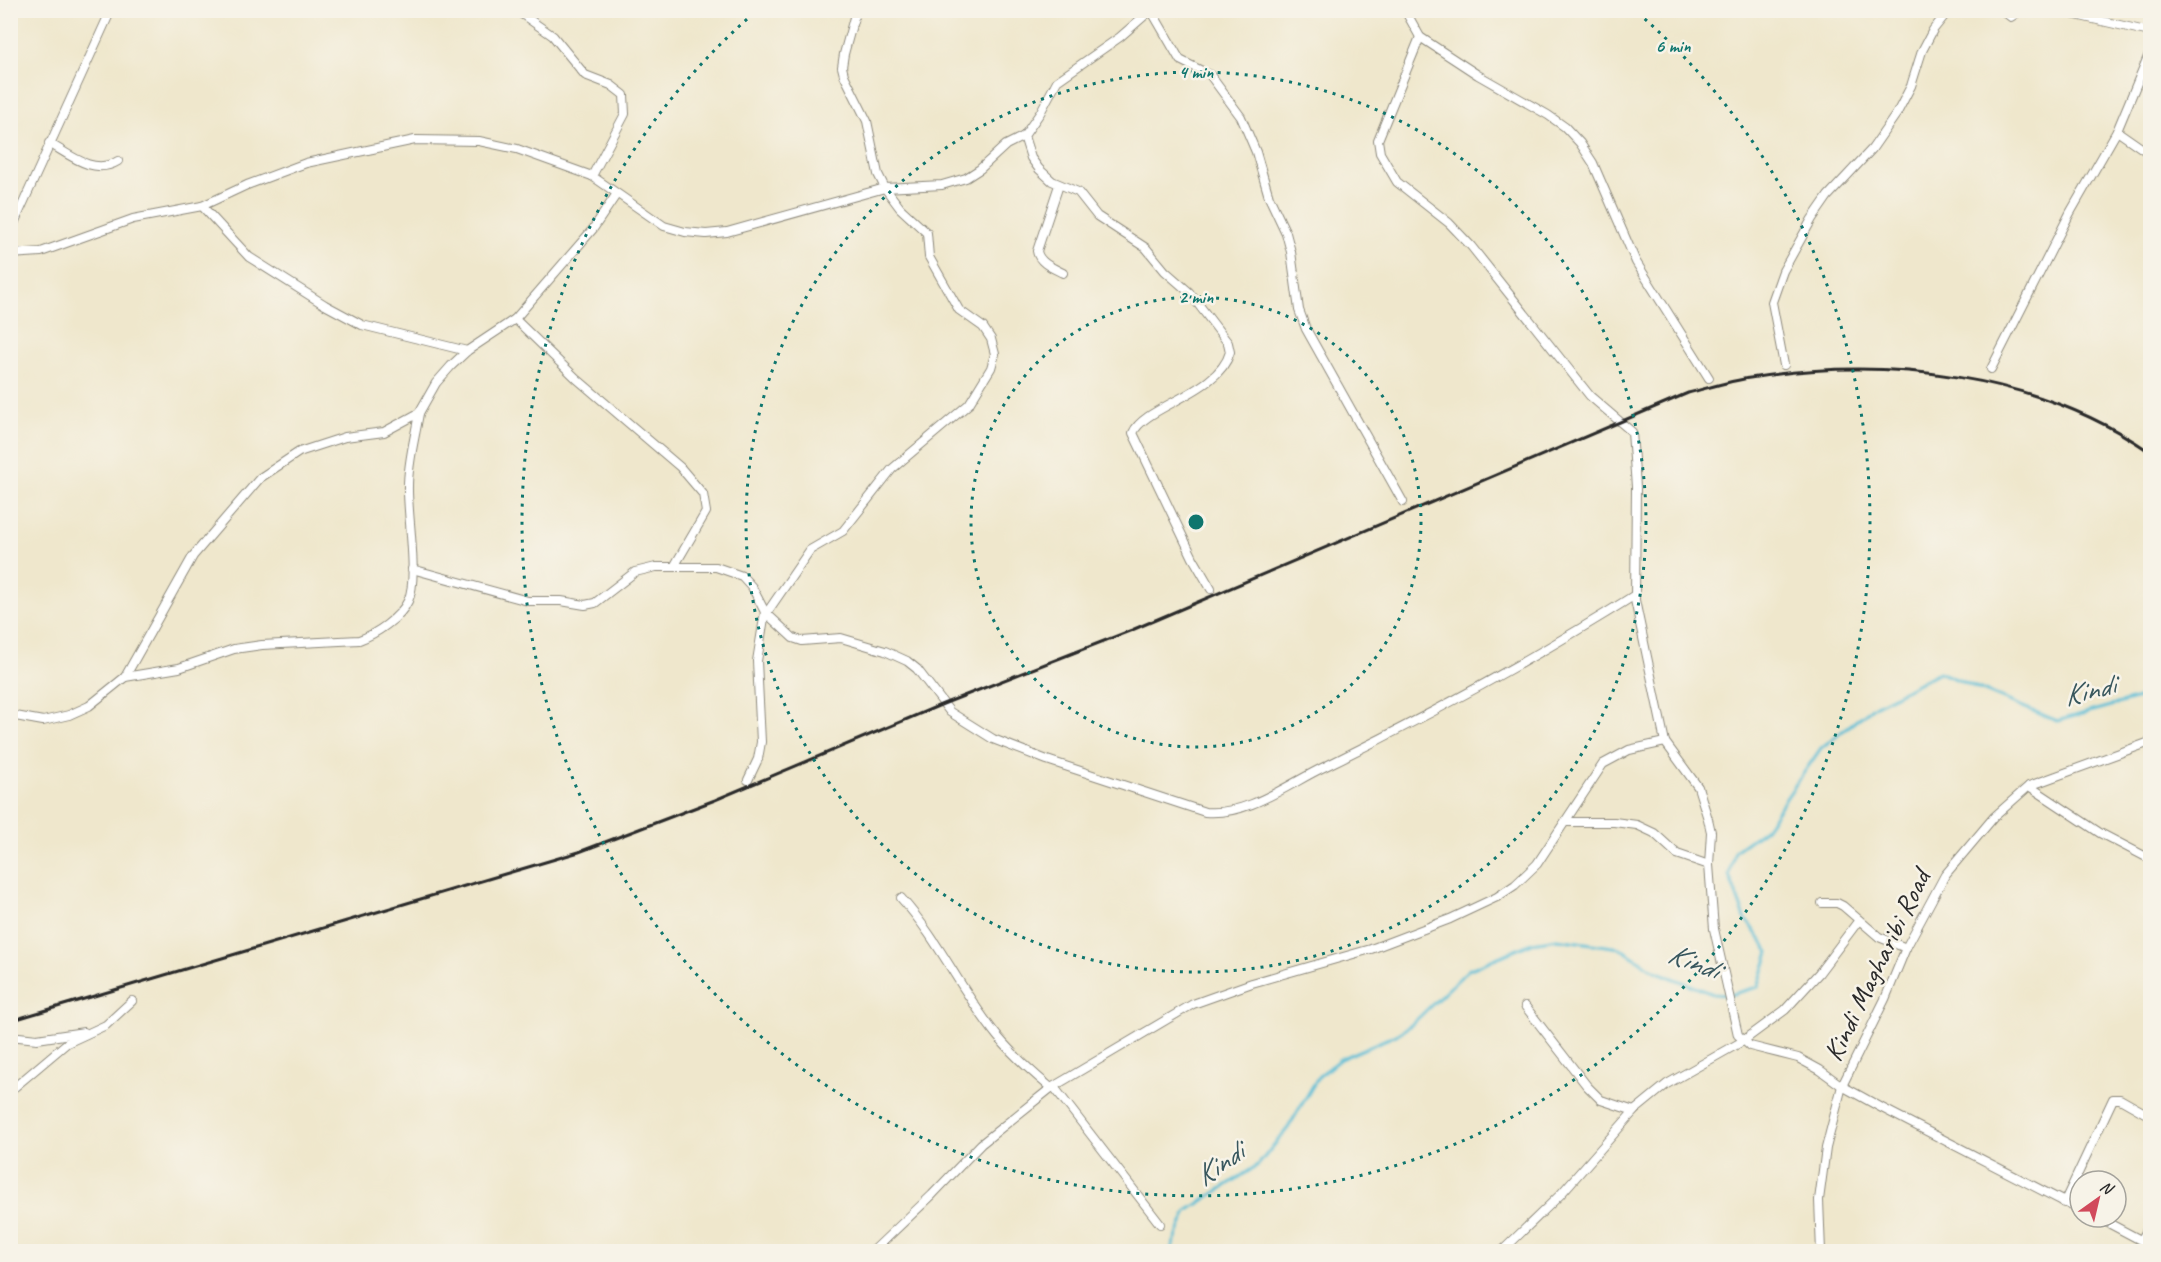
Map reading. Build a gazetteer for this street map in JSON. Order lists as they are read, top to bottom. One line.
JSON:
{"streets":{"street":["Kindi Magharibi Road"]},"water":["Kindi"],"north":"top right","rings":["6 min","4 min","2 min"]}
